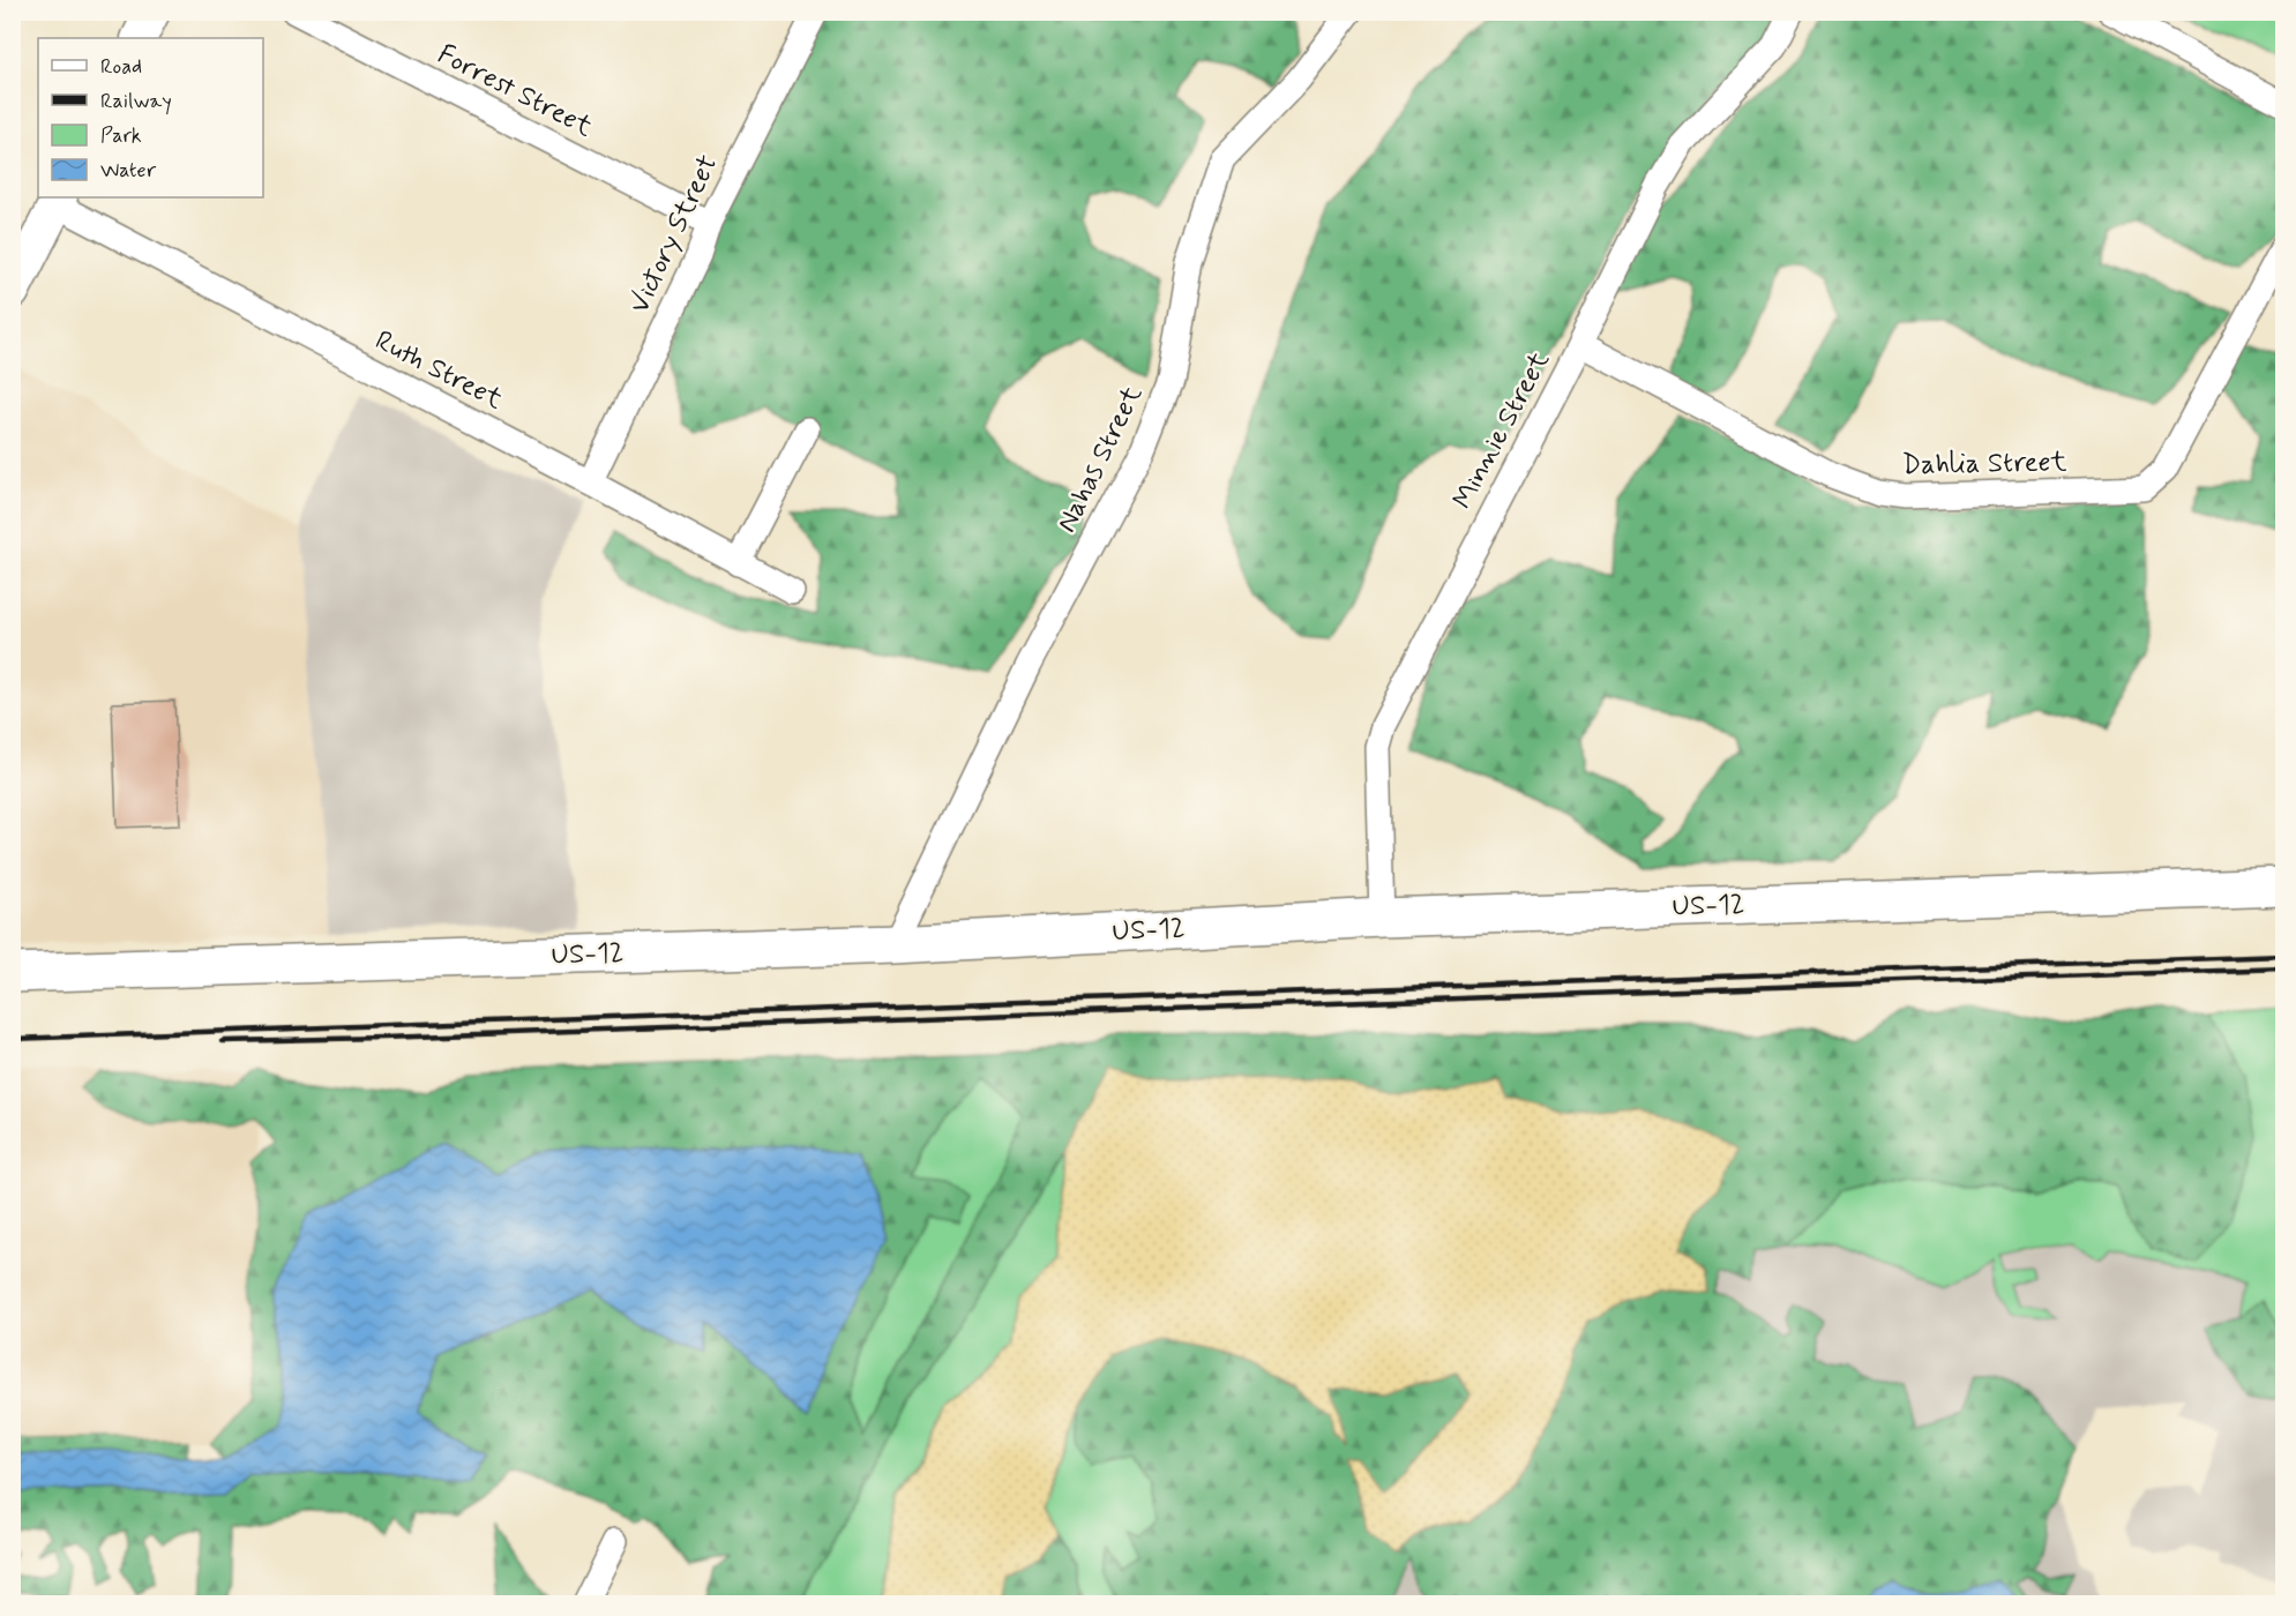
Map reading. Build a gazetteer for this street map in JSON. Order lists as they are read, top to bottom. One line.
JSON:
{"streets":{"main road":["US-12"],"street":["Forrest Street","Victory Street","Ruth Street","Minnie Street","Nahas Street","Dahlia Street"]},"crossings":[["Forrest Street","Victory Street"],["Victory Street","Ruth Street"],["Minnie Street","Dahlia Street"],["Minnie Street","US-12"],["Nahas Street","US-12"]],"legend":["Road","Railway","Park","Water"]}
